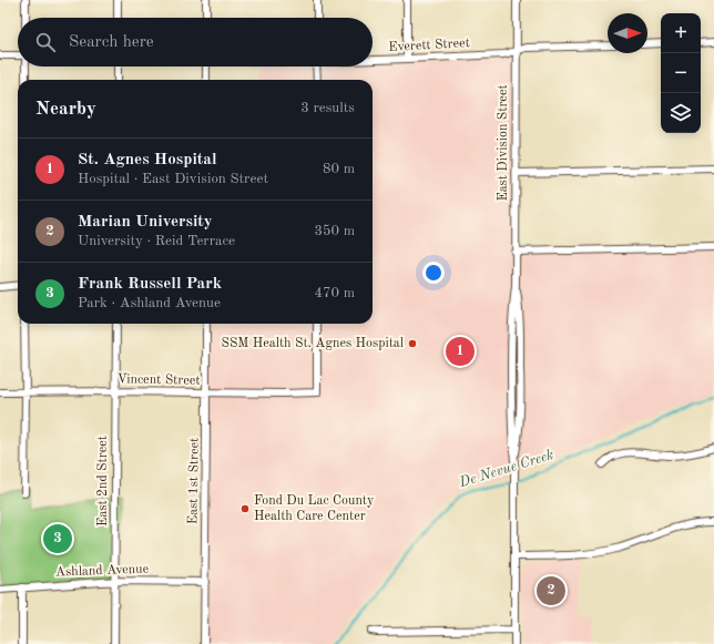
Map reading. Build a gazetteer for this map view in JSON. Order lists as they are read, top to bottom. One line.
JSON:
{"streets":{"street":["Everett Street","East Division Street","Vincent Street","East 2nd Street","East 1st Street","Ashland Avenue"]},"crossings":[["Everett Street","East Division Street"],["Vincent Street","East 2nd Street"],["Vincent Street","East 1st Street"],["East 2nd Street","Ashland Avenue"],["East 1st Street","Ashland Avenue"]],"water":["De Nevue Creek"],"places":["SSM Health St. Agnes Hospital","Fond Du Lac County Health Care Center"],"north":"right","page":{"map_buttons":["+","−"],"search":"Search here","heading":["Nearby","3 results"],"list":[{"mark":"1","name":"St. Agnes Hospital","note":"Hospital · East Division Street","value":"80 m"},{"mark":"2","name":"Marian University","note":"University · Reid Terrace","value":"350 m"},{"mark":"3","name":"Frank Russell Park","note":"Park · Ashland Avenue","value":"470 m"}],"pins":["1","3","2"]}}
